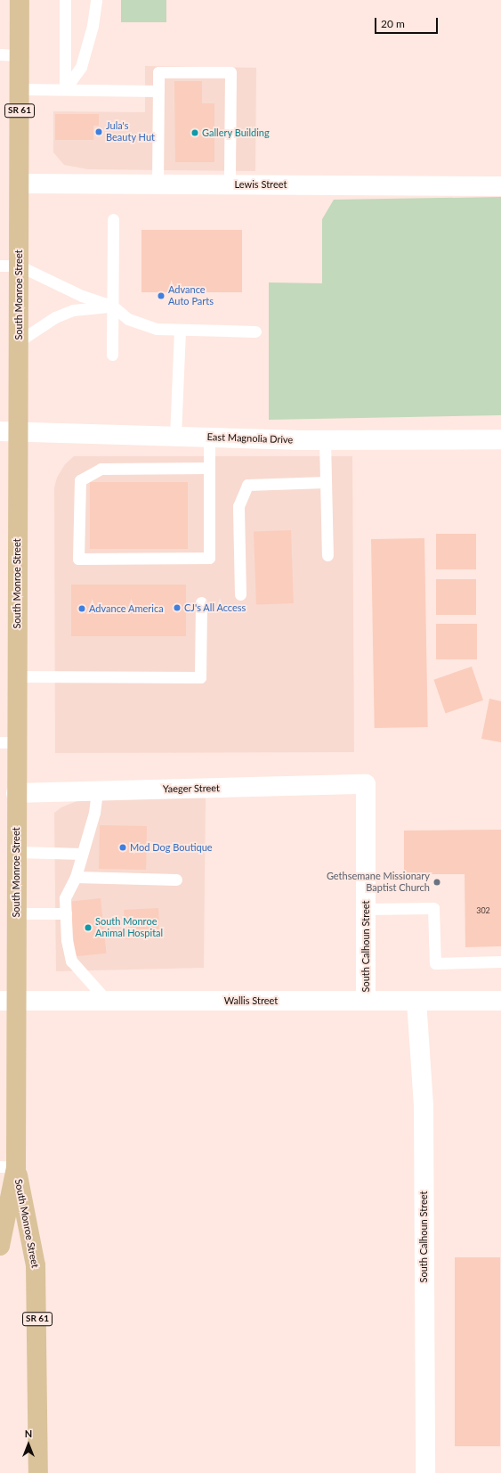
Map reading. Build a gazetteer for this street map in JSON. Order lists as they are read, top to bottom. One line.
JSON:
{"streets":{"main road":["SR 61","South Monroe Street"],"street":["Lewis Street","East Magnolia Drive","Yaeger Street","South Calhoun Street","Wallis Street"]},"crossings":[["Lewis Street","South Monroe Street"],["South Monroe Street","East Magnolia Drive"],["South Monroe Street","Yaeger Street"],["South Monroe Street","Wallis Street"],["Yaeger Street","South Calhoun Street"],["South Calhoun Street","Wallis Street"]],"places":["Jula's Beauty Hut","Gallery Building","Advance Auto Parts","CJ's All Access","Advance America","Mod Dog Boutique","Gethsemane Missionary Baptist Church","South Monroe Animal Hospital"],"house_numbers":["302"],"scale_bar":"20 m","north":"top"}
